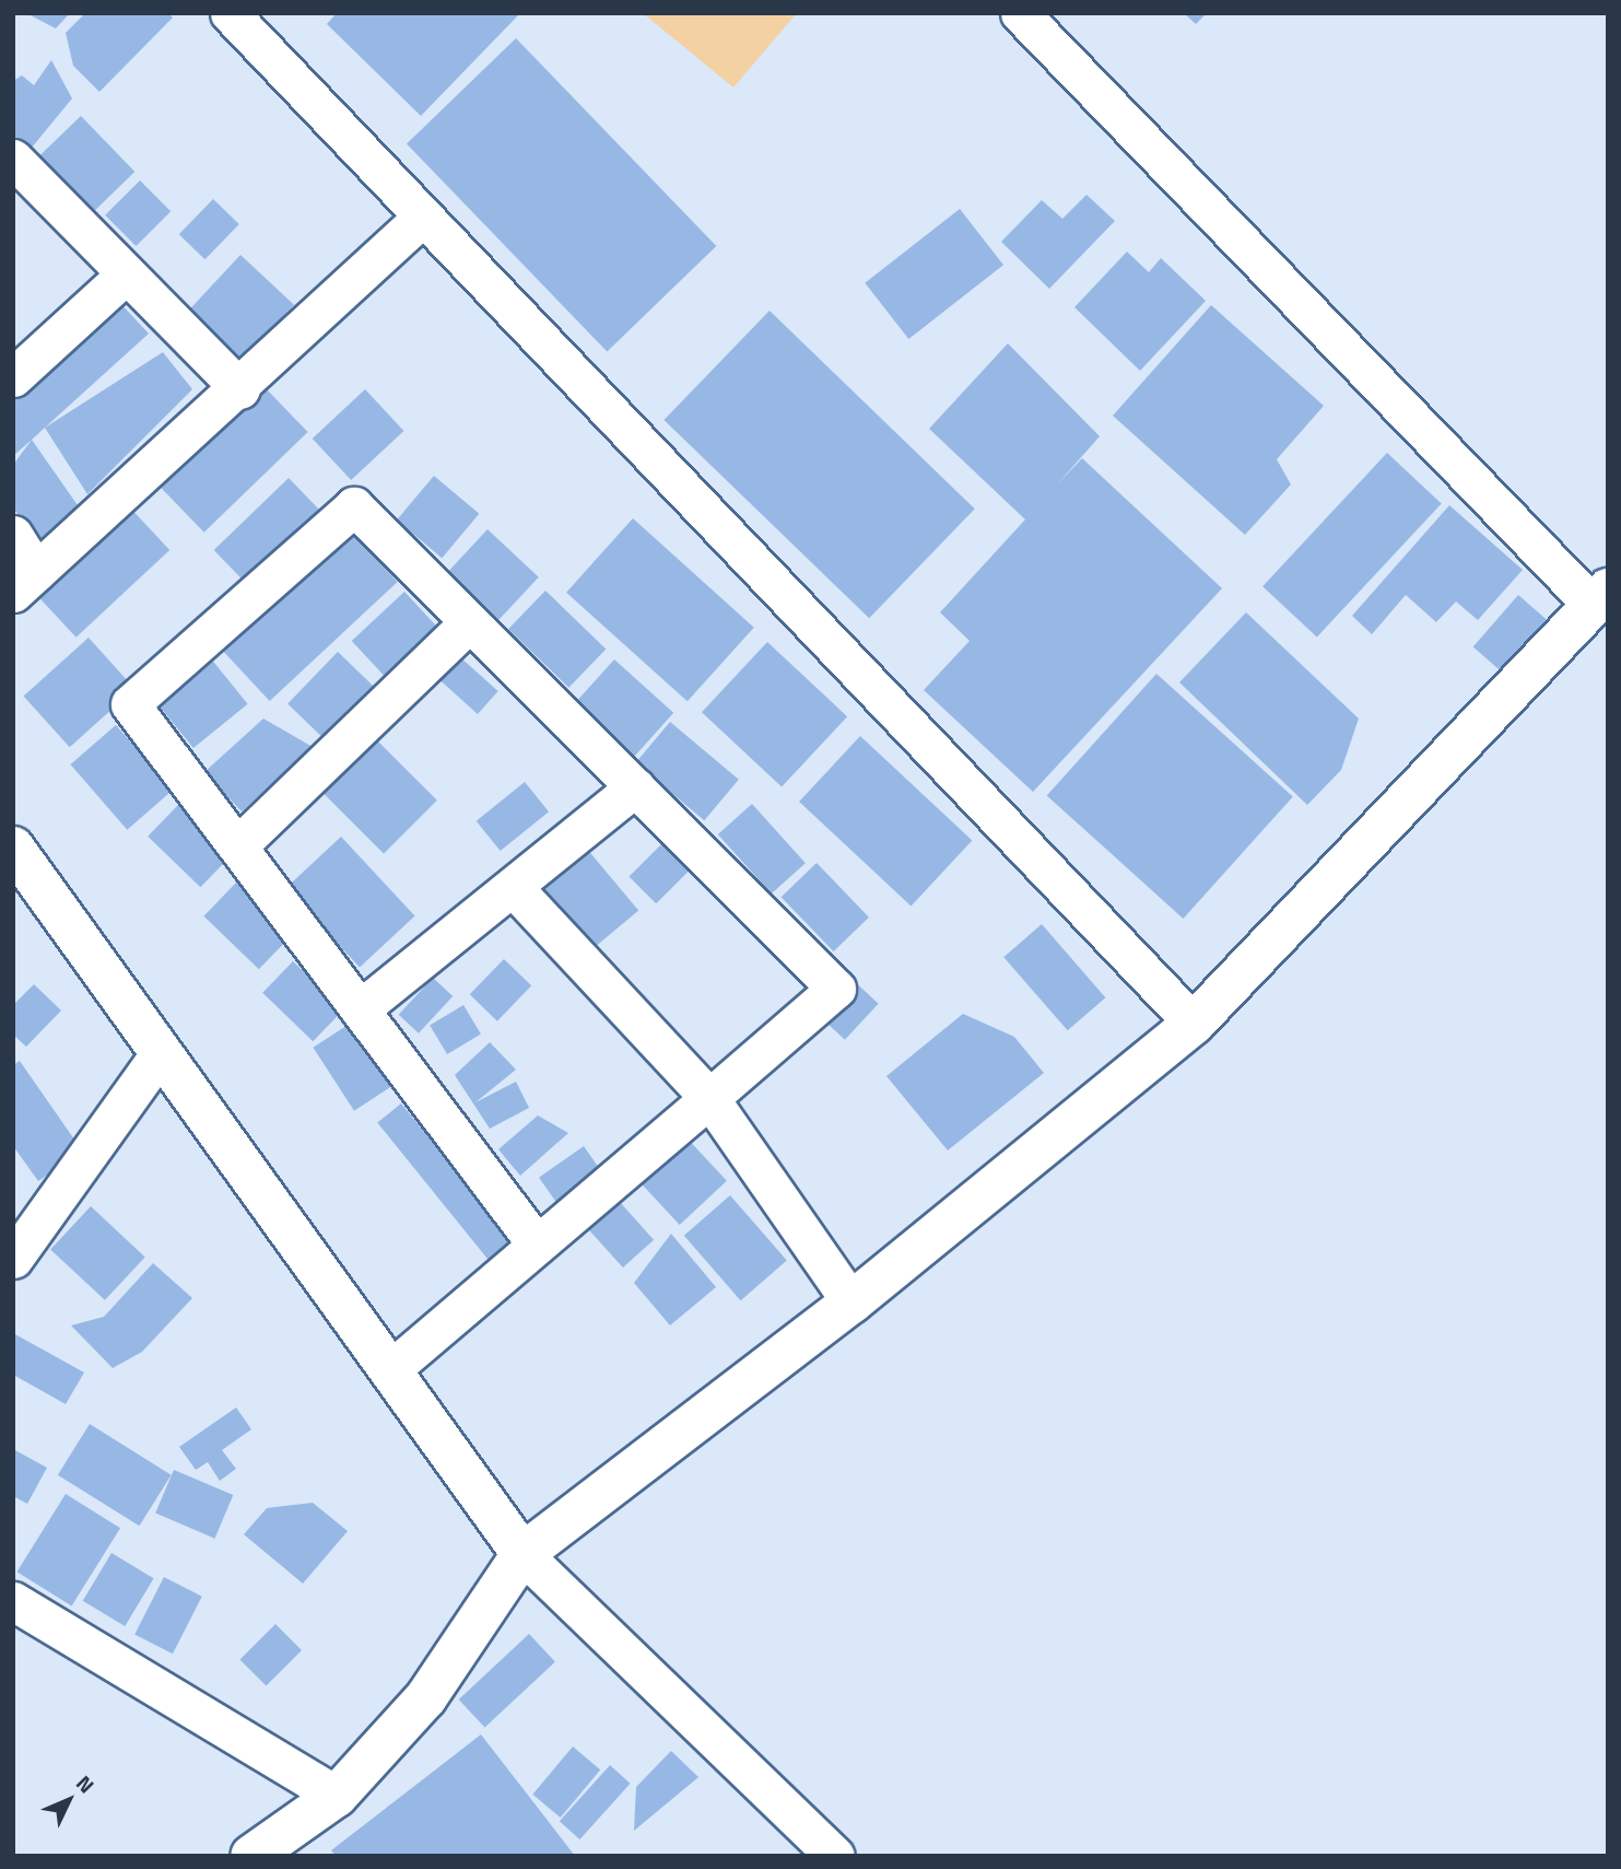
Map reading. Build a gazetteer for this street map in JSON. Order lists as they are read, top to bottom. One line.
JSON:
{"north":"top right"}
